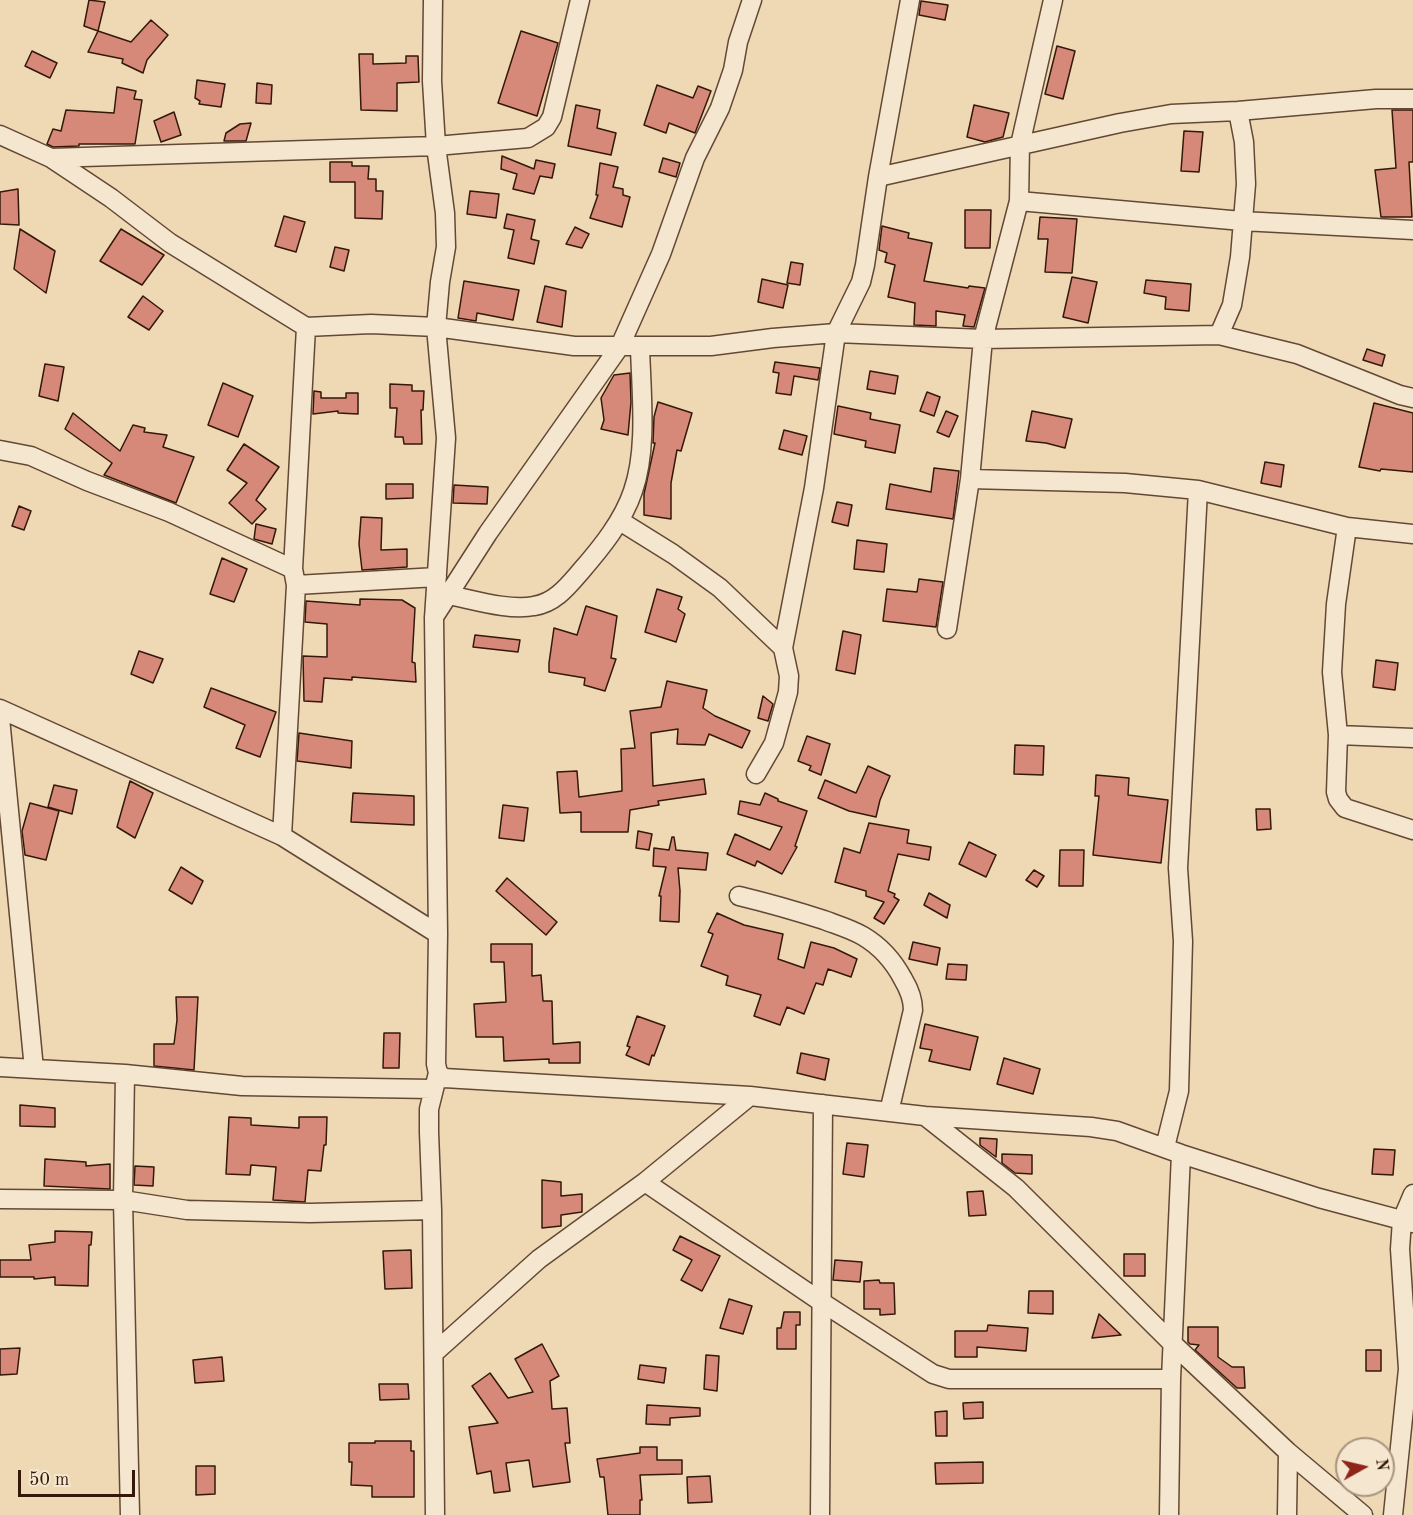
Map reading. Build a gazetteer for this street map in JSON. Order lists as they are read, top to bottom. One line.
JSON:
{"scale_bar":"50 m","north":"right"}
